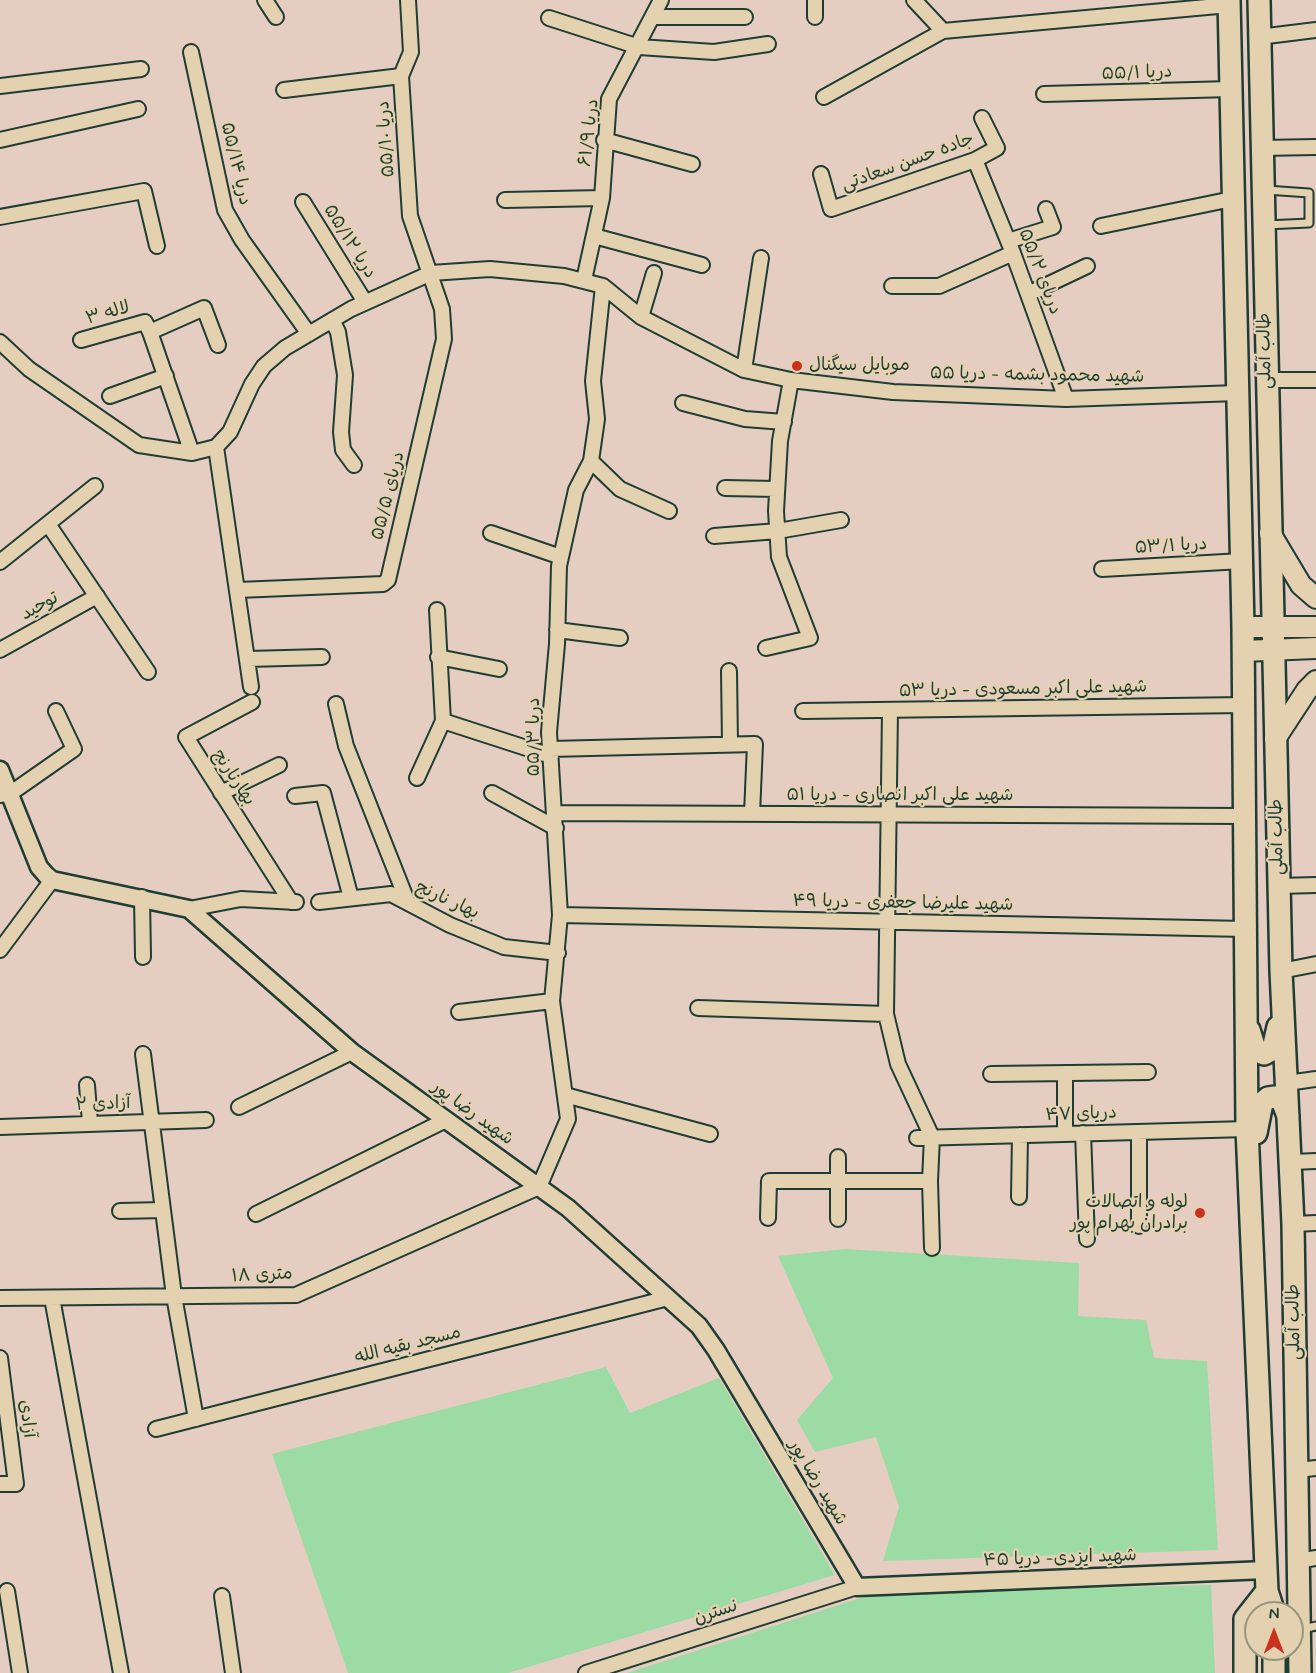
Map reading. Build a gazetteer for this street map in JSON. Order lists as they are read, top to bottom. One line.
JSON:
{"streets":{"main road":["طالب آملی"],"street":["دریا ۵۵/۱","دریا ۶۱/۹","دریا ۵۵/۱۰","جاده حسن سعادتی","دریا ۵۵/۱۴","دریا ۵۵/۱۲","دریای ۵۵/۲","لاله ۳","شهید محمود بشمه - دریا ۵۵","دریای ۵۵/۵","دریا ۵۳/۱","توحید","شهید علی اکبر مسعودی - دریا ۵۳","دریا ۵۵/۳","بهارنارنج","شهید علی اکبر انصاری - دریا ۵۱","بهار نارنج","شهید علیرضا جعفری - دریا ۴۹","آزادی ۲","شهید رضا پور","دریای ۴۷","۱۸ متری","مسجد بقیه الله","آزادی","شهید ایزدی- دریا ۴۵","نسترن"]},"crossings":[["دریا ۵۵/۱","طالب آملی"],["دریا ۶۱/۹","شهید محمود بشمه - دریا ۵۵"],["دریا ۵۵/۱۰","شهید محمود بشمه - دریا ۵۵"],["دریا ۵۵/۱۰","دریای ۵۵/۵"],["جاده حسن سعادتی","دریای ۵۵/۲"],["دریا ۵۵/۱۴","شهید محمود بشمه - دریا ۵۵"],["دریا ۵۵/۱۲","شهید محمود بشمه - دریا ۵۵"],["دریای ۵۵/۲","شهید محمود بشمه - دریا ۵۵"],["طالب آملی","شهید محمود بشمه - دریا ۵۵"],["طالب آملی","دریا ۵۳/۱"],["طالب آملی","شهید علی اکبر مسعودی - دریا ۵۳"],["طالب آملی","شهید علی اکبر انصاری - دریا ۵۱"],["طالب آملی","شهید علیرضا جعفری - دریا ۴۹"],["طالب آملی","دریای ۴۷"],["طالب آملی","شهید ایزدی- دریا ۴۵"],["شهید محمود بشمه - دریا ۵۵","دریای ۵۵/۵"],["شهید محمود بشمه - دریا ۵۵","دریا ۵۵/۳"],["دریا ۵۵/۳","شهید علی اکبر انصاری - دریا ۵۱"],["دریا ۵۵/۳","بهار نارنج"],["دریا ۵۵/۳","شهید علیرضا جعفری - دریا ۴۹"],["دریا ۵۵/۳","شهید رضا پور"],["دریا ۵۵/۳","۱۸ متری"],["بهارنارنج","شهید رضا پور"],["شهید رضا پور","۱۸ متری"],["شهید رضا پور","مسجد بقیه الله"],["شهید رضا پور","شهید ایزدی- دریا ۴۵"],["شهید رضا پور","نسترن"],["شهید ایزدی- دریا ۴۵","نسترن"]],"places":["موبایل سیگنال","لوله و اتصالات برادران بهرام پور"],"north":"top"}
